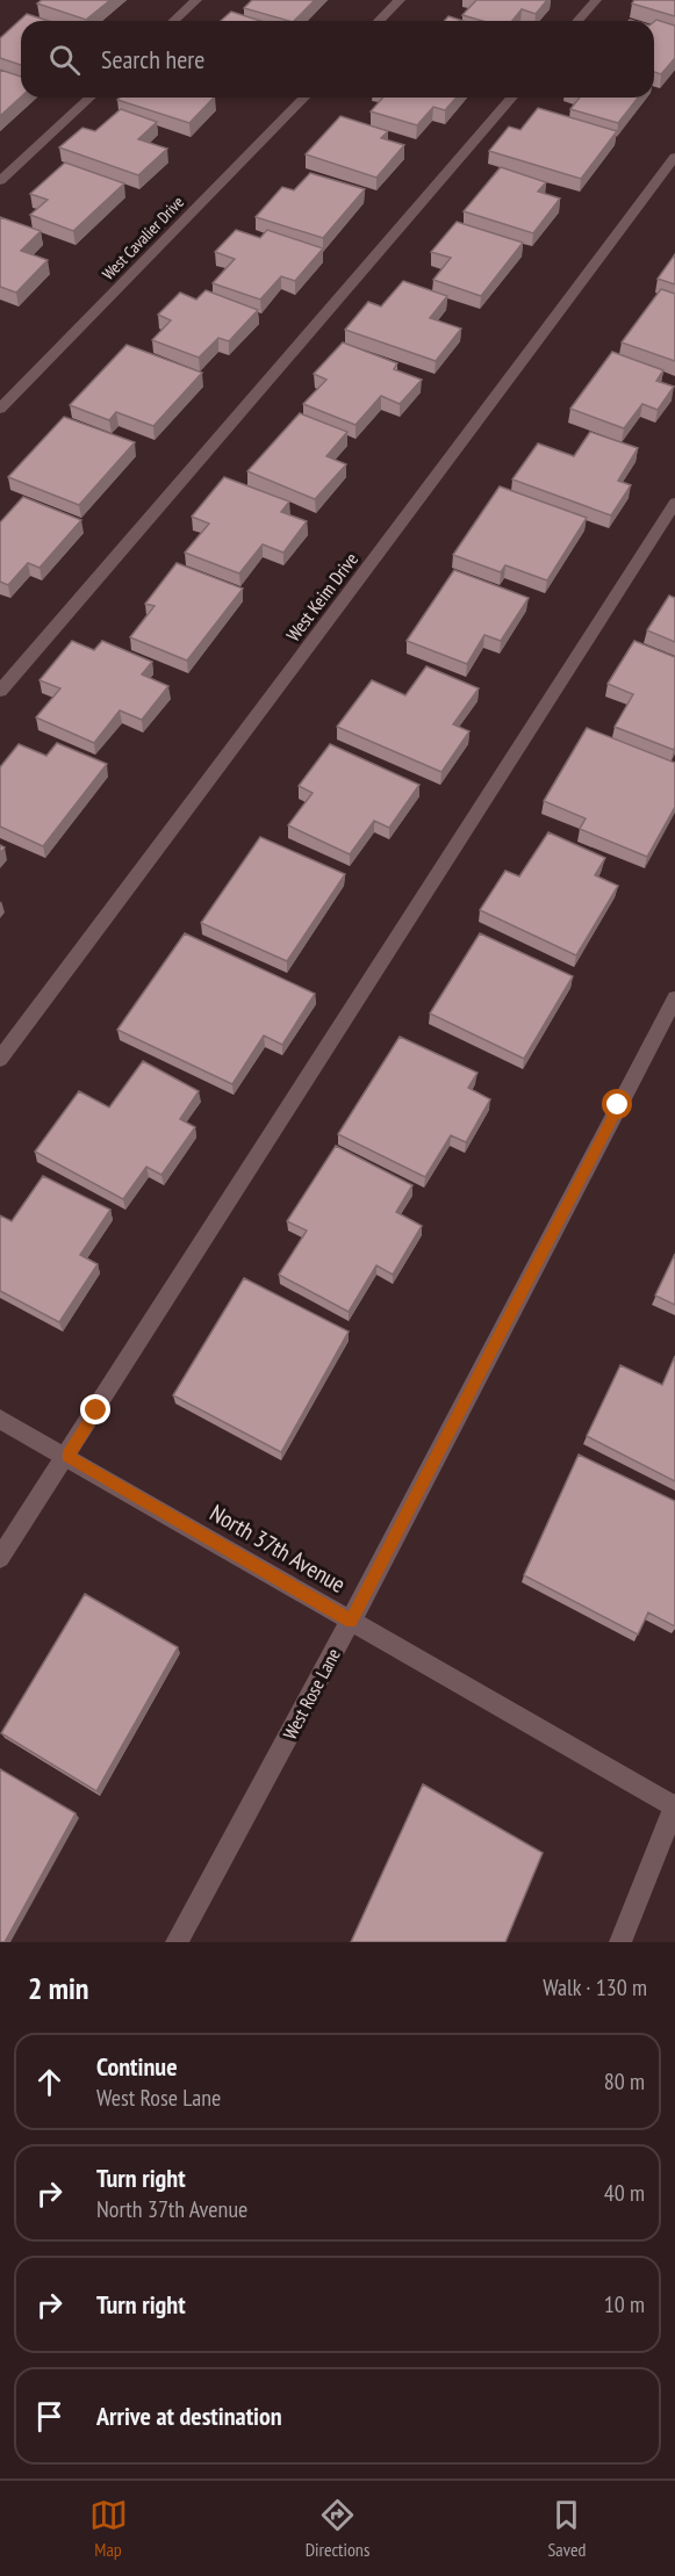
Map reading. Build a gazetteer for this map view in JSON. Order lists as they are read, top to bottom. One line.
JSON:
{"streets":{"street":["West Cavalier Drive","West Keim Drive","North 37th Avenue","West Rose Lane"]},"crossings":[["North 37th Avenue","West Rose Lane"]],"page":{"search":"Search here","heading":["2 min","Walk · 130 m"],"list":[["Continue","West Rose Lane","80 m"],["Turn right","North 37th Avenue","40 m"],["Turn right","10 m"],"Arrive at destination"],"nav":["Map","Directions","Saved"]}}
